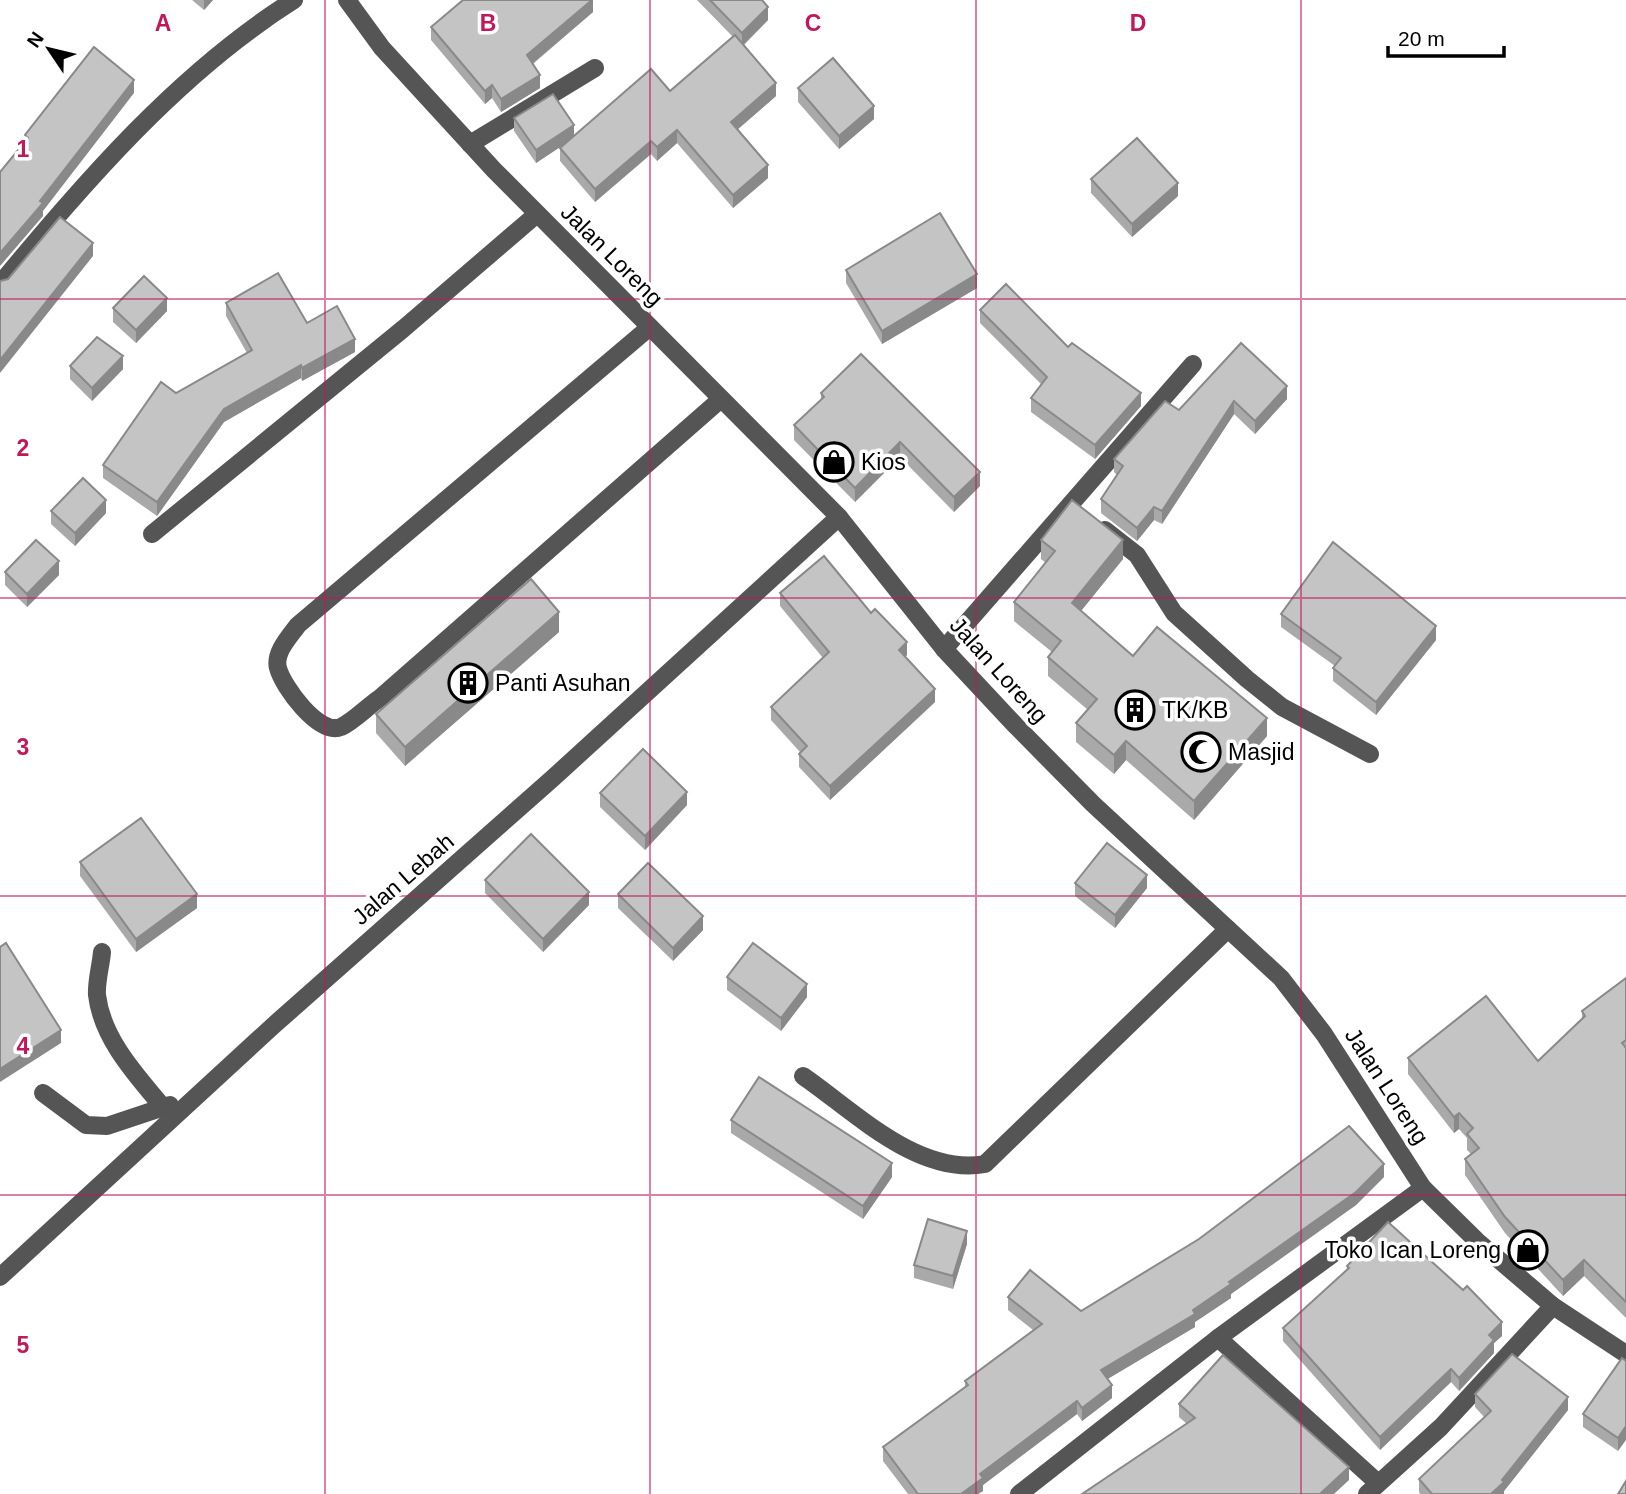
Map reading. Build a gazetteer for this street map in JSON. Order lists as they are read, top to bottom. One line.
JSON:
{"streets":{"street":["Jalan Loreng","Jalan Lebah"]},"crossings":[["Jalan Loreng","Jalan Lebah"]],"places":{"shop":["Kios","Toko Ican Loreng"],"building":["Panti Asuhan","TK/KB"],"mosque":["Masjid"]},"scale_bar":"20 m","north":"top left","grid":{"columns":["A","B","C","D"],"rows":["1","2","3","4","5"]}}
